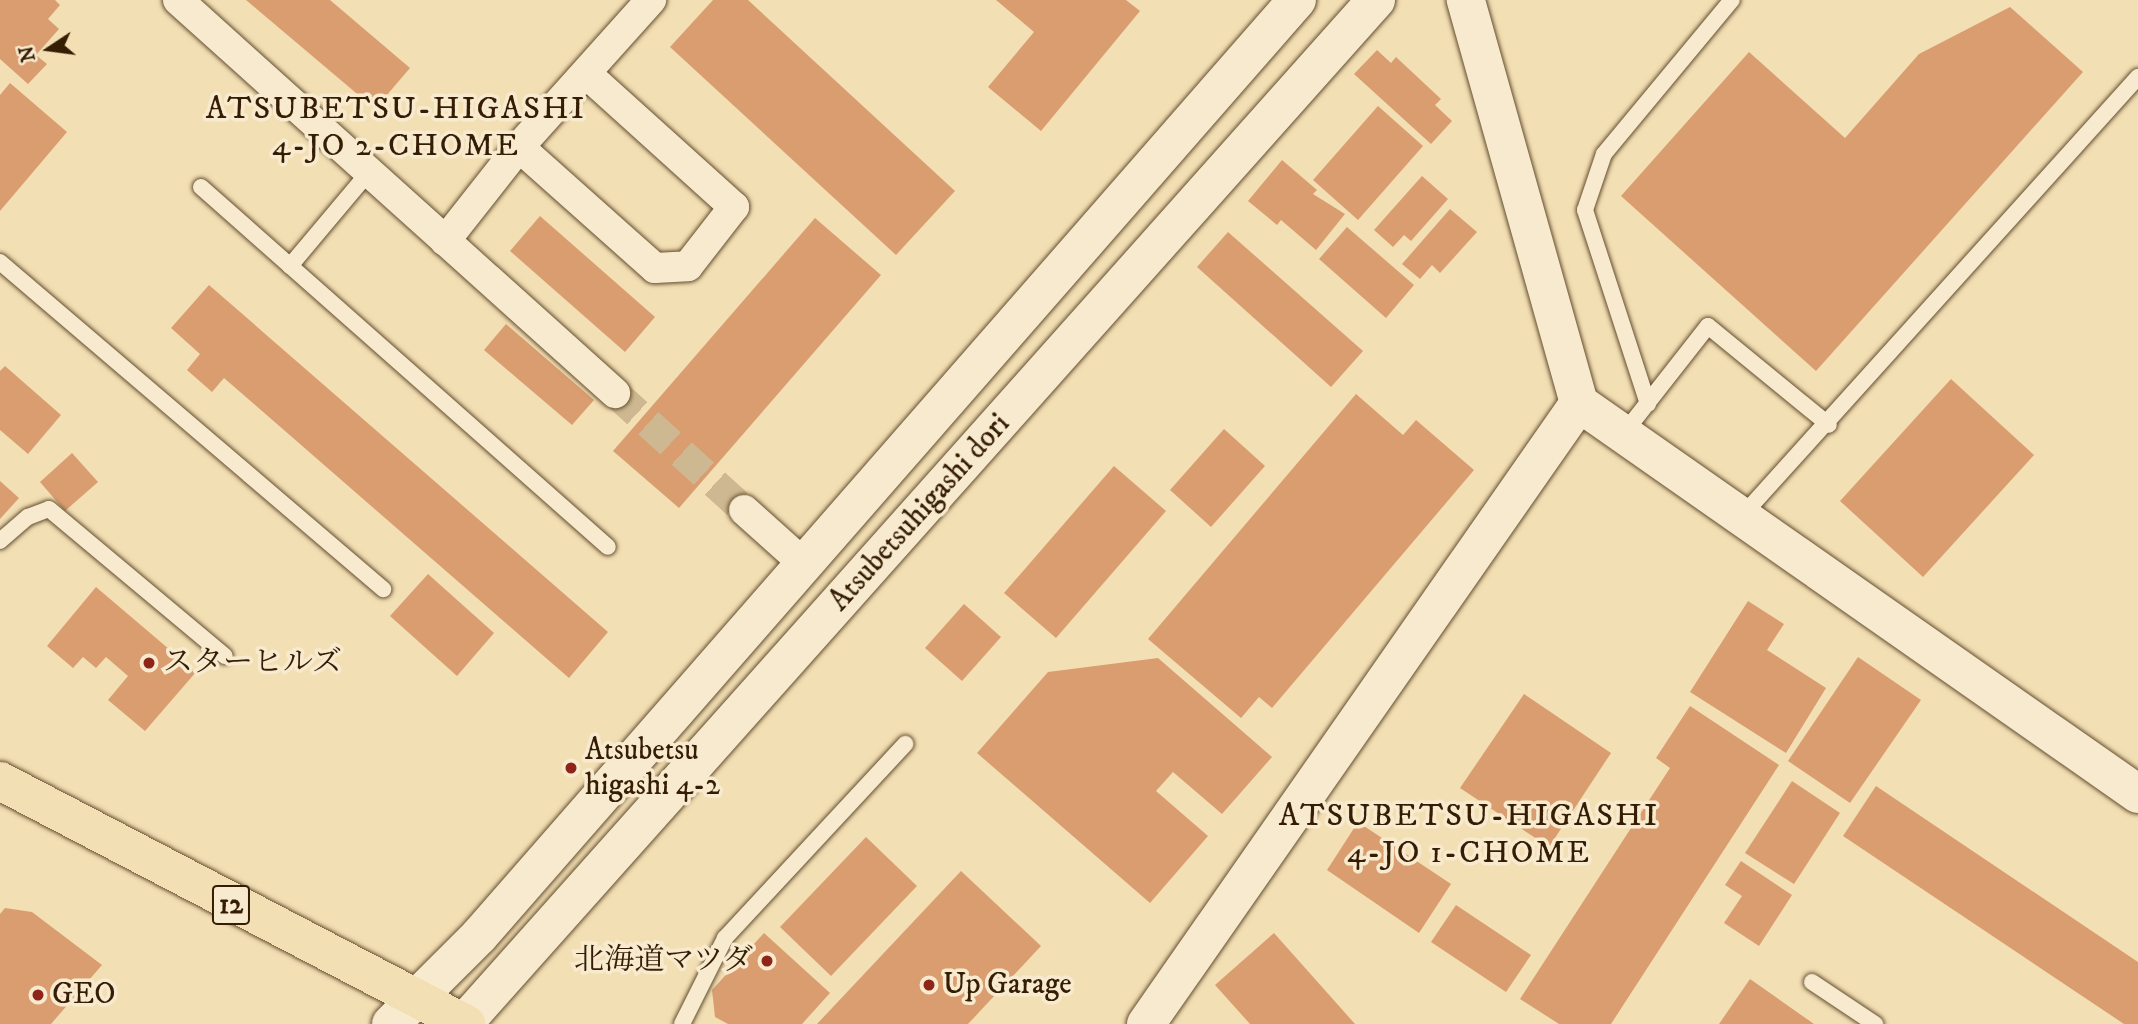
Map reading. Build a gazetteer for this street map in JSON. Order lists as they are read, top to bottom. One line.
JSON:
{"streets":{"highway":["12"],"street":["Atsubetsuhigashi dori"]},"crossings":[["Atsubetsuhigashi dori","12"]],"districts":["ATSUBETSU-HIGASHI 4-JO 2-CHOME","ATSUBETSU-HIGASHI 4-JO 1-CHOME"],"places":["スターヒルズ","Atsubetsu higashi 4-2","北海道マツダ","Up Garage","GEO"],"north":"left"}
